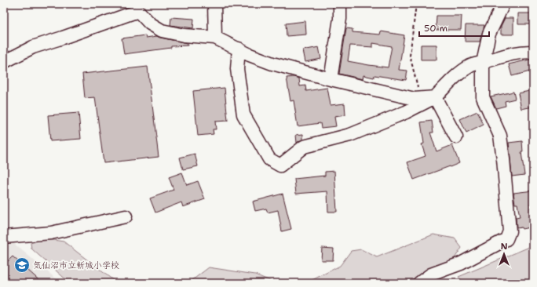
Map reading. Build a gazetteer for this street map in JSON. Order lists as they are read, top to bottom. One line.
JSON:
{"places":{"school or university":["気仙沼市立新城小学校"]},"scale_bar":"50 m","north":"top"}
